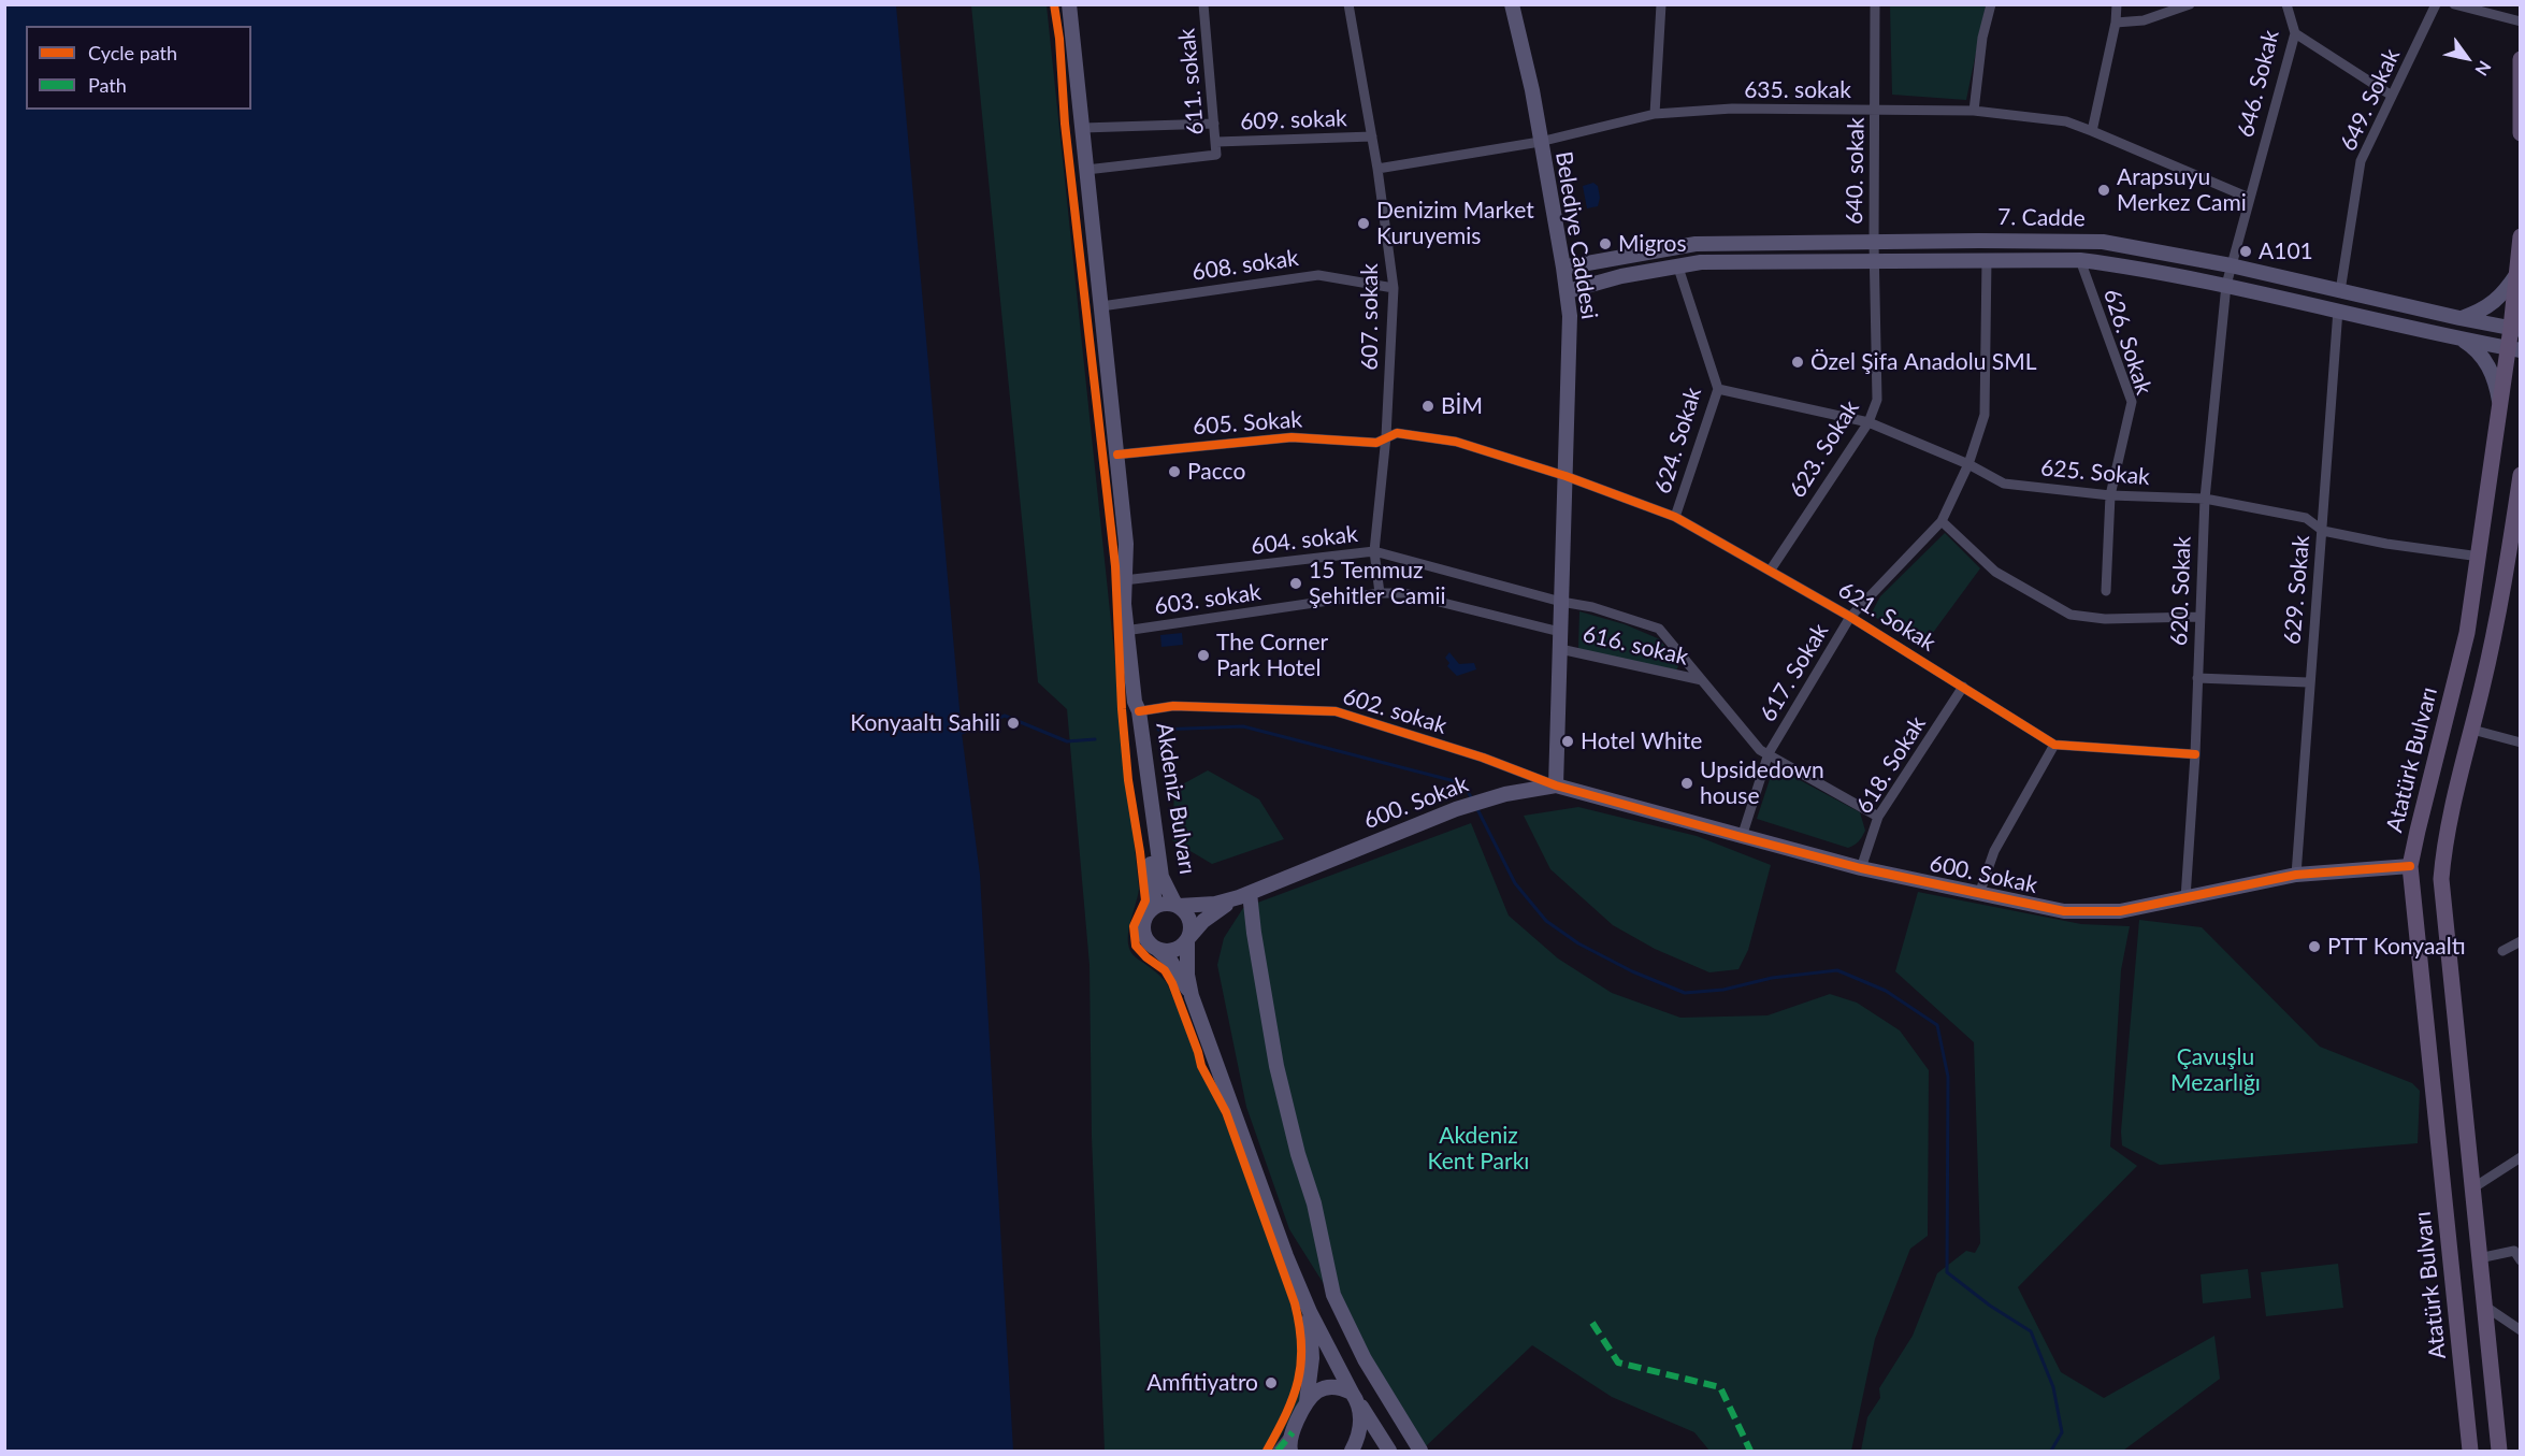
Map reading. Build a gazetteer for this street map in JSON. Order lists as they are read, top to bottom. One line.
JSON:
{"streets":{"main road":["7. Cadde","Belediye Caddesi","Atatürk Bulvarı","Akdeniz Bulvarı","600. Sokak"],"street":["611. sokak","646. Sokak","635. sokak","649. Sokak","609. sokak","640. sokak","608. sokak","607. sokak","626. Sokak","605. Sokak","624. Sokak","623. Sokak","625. Sokak","604. sokak","629. Sokak","620. Sokak","603. sokak","621. Sokak","616. sokak","617. Sokak","602. sokak","618. Sokak"]},"crossings":[["611. sokak","609. sokak"],["611. sokak","Akdeniz Bulvarı"],["646. Sokak","7. Cadde"],["646. Sokak","620. Sokak"],["635. sokak","640. sokak"],["635. sokak","Belediye Caddesi"],["635. sokak","607. sokak"],["649. Sokak","7. Cadde"],["609. sokak","607. sokak"],["640. sokak","7. Cadde"],["640. sokak","623. Sokak"],["7. Cadde","Belediye Caddesi"],["7. Cadde","626. Sokak"],["7. Cadde","624. Sokak"],["7. Cadde","623. Sokak"],["7. Cadde","629. Sokak"],["7. Cadde","620. Sokak"],["7. Cadde","617. Sokak"],["7. Cadde","Atatürk Bulvarı"],["Belediye Caddesi","605. Sokak"],["Belediye Caddesi","604. sokak"],["Belediye Caddesi","603. sokak"],["Belediye Caddesi","621. Sokak"],["Belediye Caddesi","616. sokak"],["Belediye Caddesi","602. sokak"],["Belediye Caddesi","600. Sokak"],["608. sokak","607. sokak"],["608. sokak","Akdeniz Bulvarı"],["607. sokak","605. Sokak"],["607. sokak","604. sokak"],["607. sokak","603. sokak"],["626. Sokak","625. Sokak"],["605. Sokak","621. Sokak"],["605. Sokak","Akdeniz Bulvarı"],["624. Sokak","625. Sokak"],["624. Sokak","621. Sokak"],["623. Sokak","625. Sokak"],["623. Sokak","621. Sokak"],["625. Sokak","629. Sokak"],["625. Sokak","620. Sokak"],["625. Sokak","617. Sokak"],["625. Sokak","Atatürk Bulvarı"],["604. sokak","616. sokak"],["604. sokak","Akdeniz Bulvarı"],["629. Sokak","600. Sokak"],["620. Sokak","621. Sokak"],["620. Sokak","600. Sokak"],["603. sokak","Akdeniz Bulvarı"],["621. Sokak","617. Sokak"],["621. Sokak","618. Sokak"],["616. sokak","617. Sokak"],["616. sokak","618. Sokak"],["617. Sokak","600. Sokak"],["602. sokak","Akdeniz Bulvarı"],["602. sokak","600. Sokak"],["Atatürk Bulvarı","600. Sokak"],["618. Sokak","600. Sokak"]],"parks":["Çavuşlu Mezarlığı","Akdeniz Kent Parkı"],"places":["Arapsuyu Merkez Cami","Denizim Market Kuruyemis","Migros","A101","Özel Şifa Anadolu SML","BİM","Pacco","15 Temmuz Şehitler Camii","The Corner Park Hotel","Konyaaltı Sahili","Hotel White","Upsidedown house","PTT Konyaaltı","Amfitiyatro"],"legend":["Cycle path","Path"],"north":"bottom right"}
